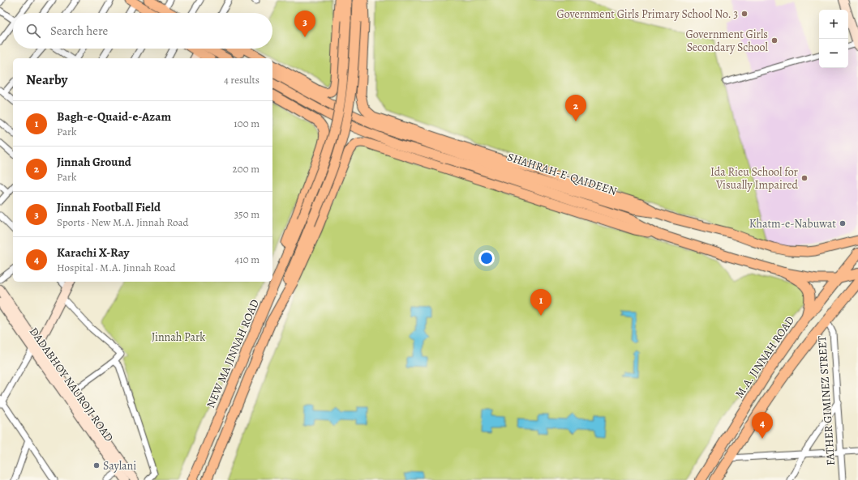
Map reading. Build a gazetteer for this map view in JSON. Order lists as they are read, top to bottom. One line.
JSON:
{"streets":{"highway":["M.A. JINNAH ROAD"],"main road":["SHAHRAH-E-QAIDEEN","NEW MA JINNAH ROAD","DADABHOY NAUROJI ROAD"],"street":["FATHER GIMINEZ STREET"]},"crossings":[["SHAHRAH-E-QAIDEEN","M.A. JINNAH ROAD"]],"parks":["Jinnah Park"],"places":["Government Girls Primary School No. 3","Government Girls Secondary School","Ida Rieu School for Visually Impaired","Khatm-e-Nabuwat","Saylani"],"page":{"map_buttons":["+","−"],"pins":["3","2","1","4"],"search":"Search here","heading":["Nearby","4 results"],"list":[{"mark":"1","name":"Bagh-e-Quaid-e-Azam","note":"Park","value":"100 m"},{"mark":"2","name":"Jinnah Ground","note":"Park","value":"200 m"},{"mark":"3","name":"Jinnah Football Field","note":"Sports · New M.A. Jinnah Road","value":"350 m"},{"mark":"4","name":"Karachi X-Ray","note":"Hospital · M.A. Jinnah Road","value":"410 m"}]}}
